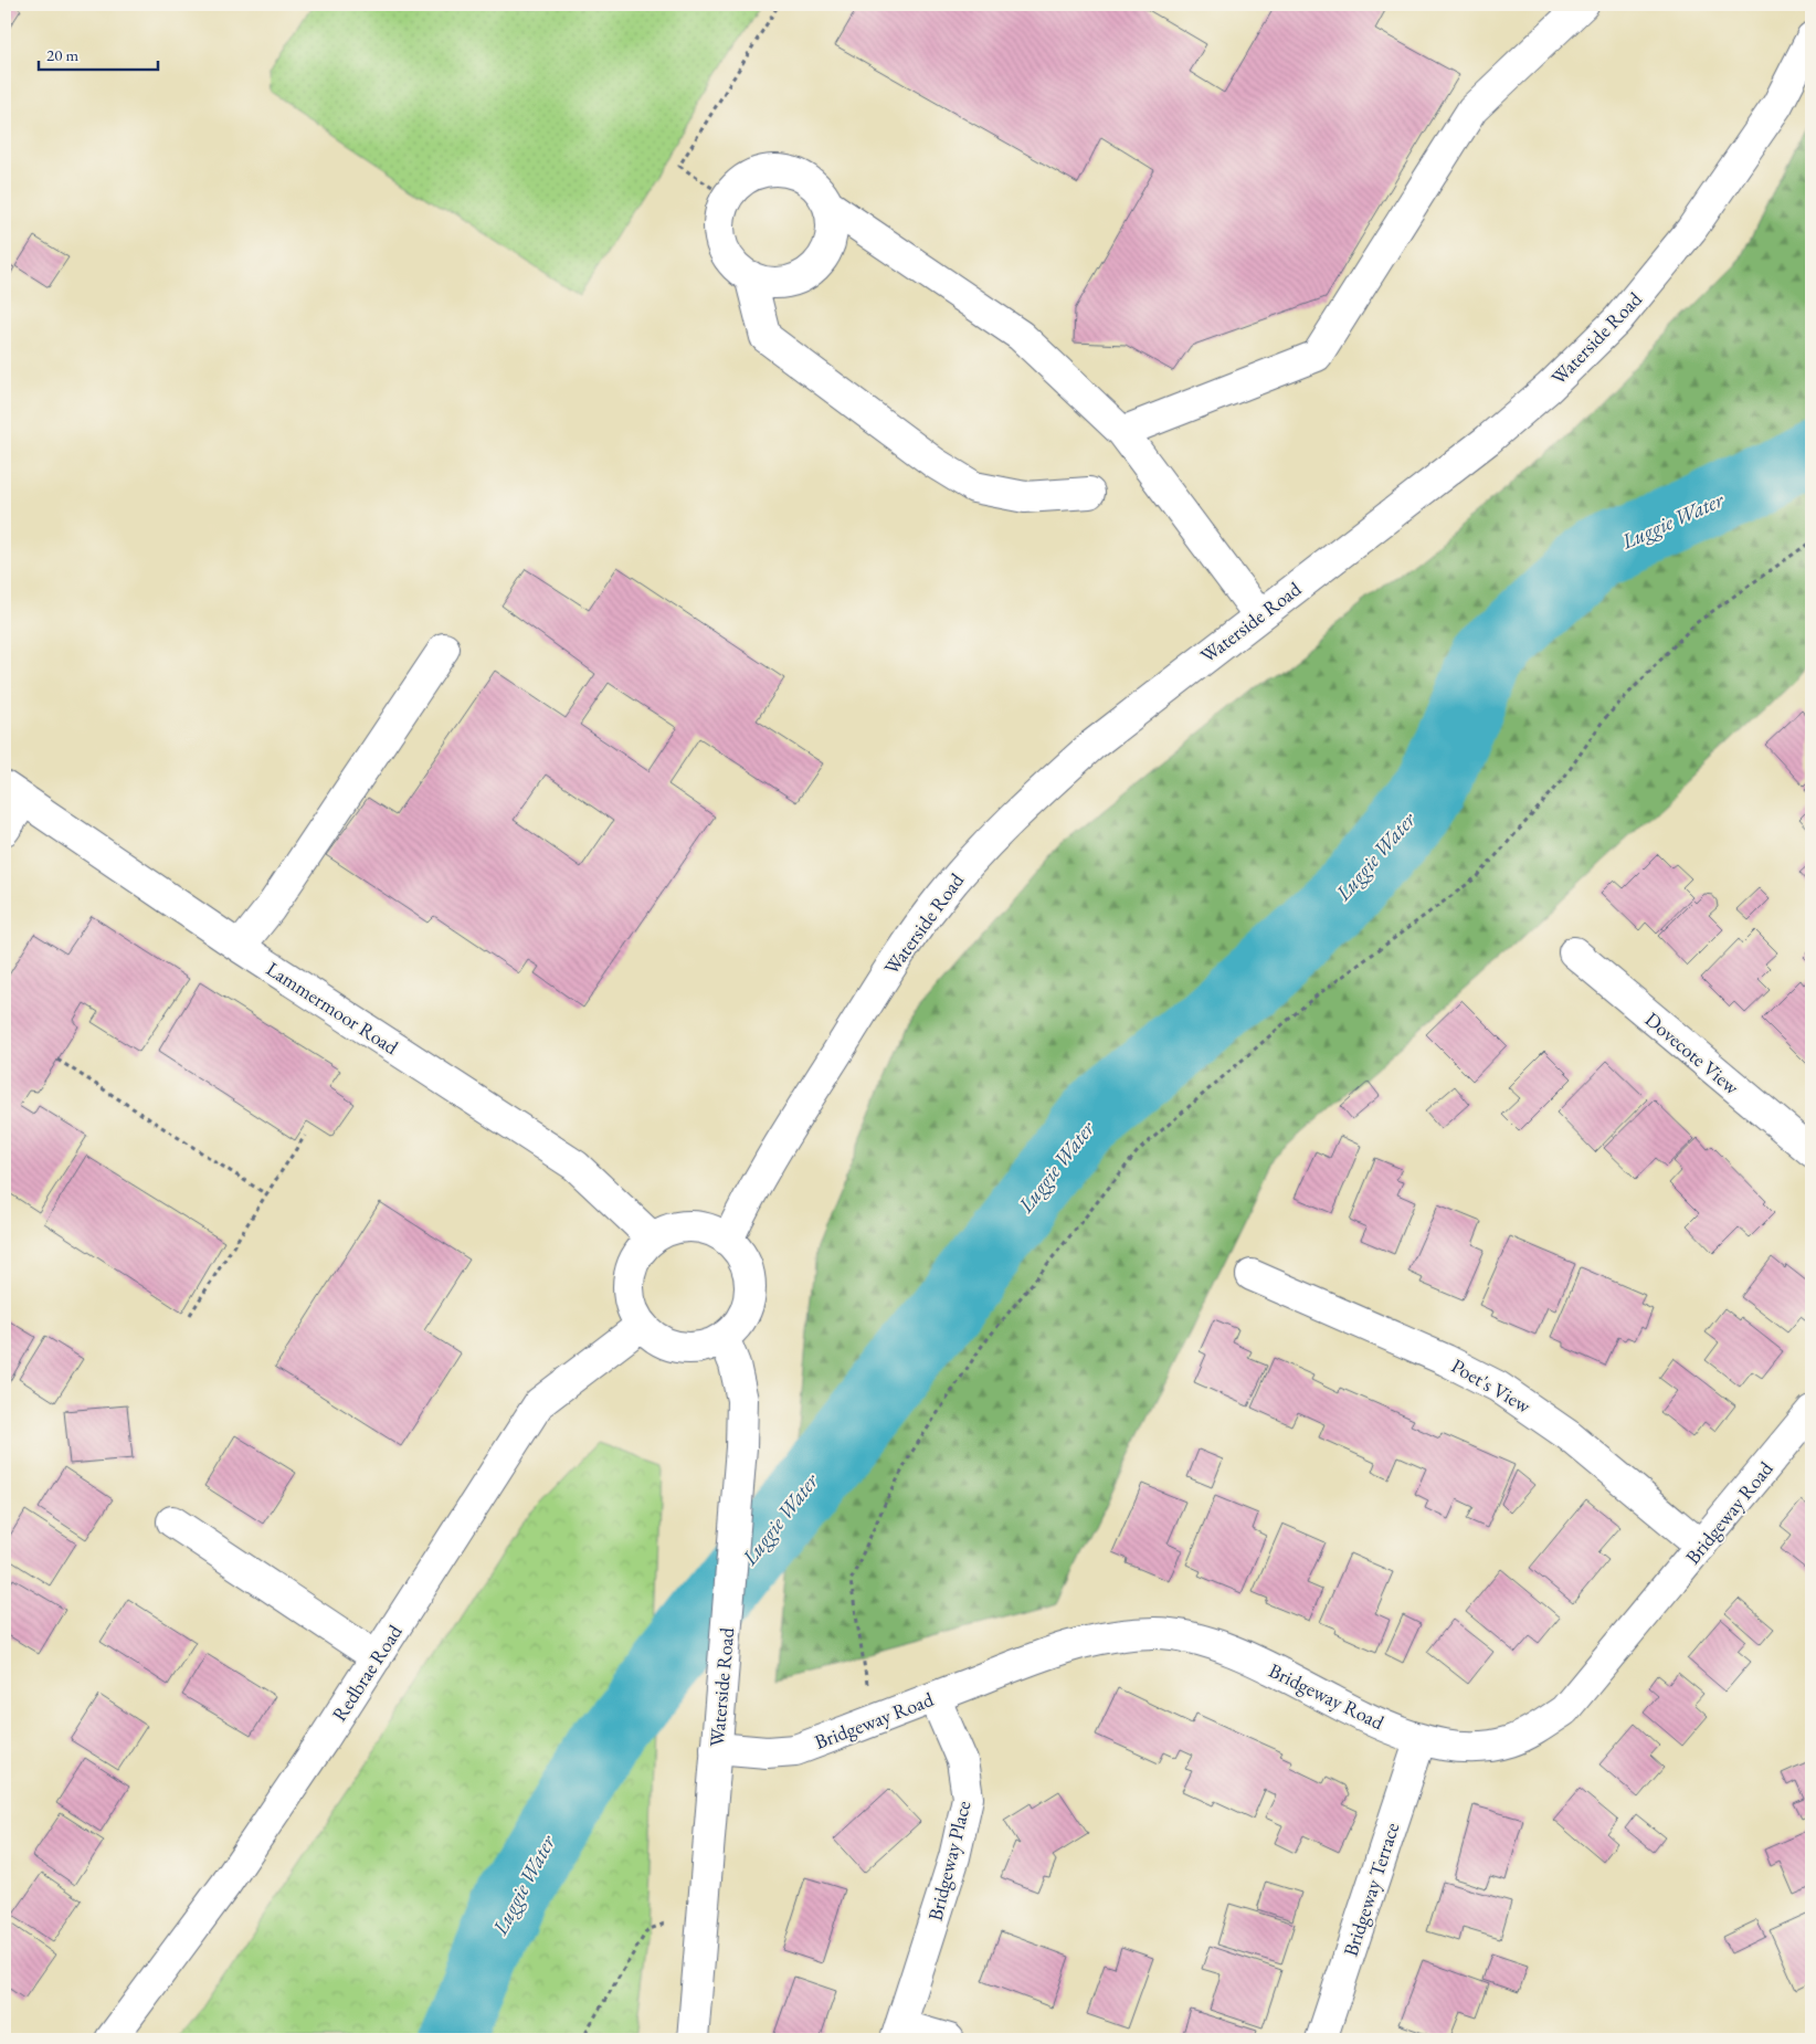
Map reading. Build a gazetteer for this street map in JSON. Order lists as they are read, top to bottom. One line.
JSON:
{"streets":{"street":["Waterside Road","Lammermoor Road","Dovecote View","Poet's View","Bridgeway Road","Redbrae Road","Bridgeway Place","Bridgeway Terrace"]},"crossings":[["Waterside Road","Lammermoor Road"],["Waterside Road","Bridgeway Road"],["Waterside Road","Redbrae Road"],["Lammermoor Road","Redbrae Road"],["Poet's View","Bridgeway Road"],["Bridgeway Road","Bridgeway Place"],["Bridgeway Road","Bridgeway Terrace"]],"water":["Luggie Water"],"scale_bar":"20 m"}
